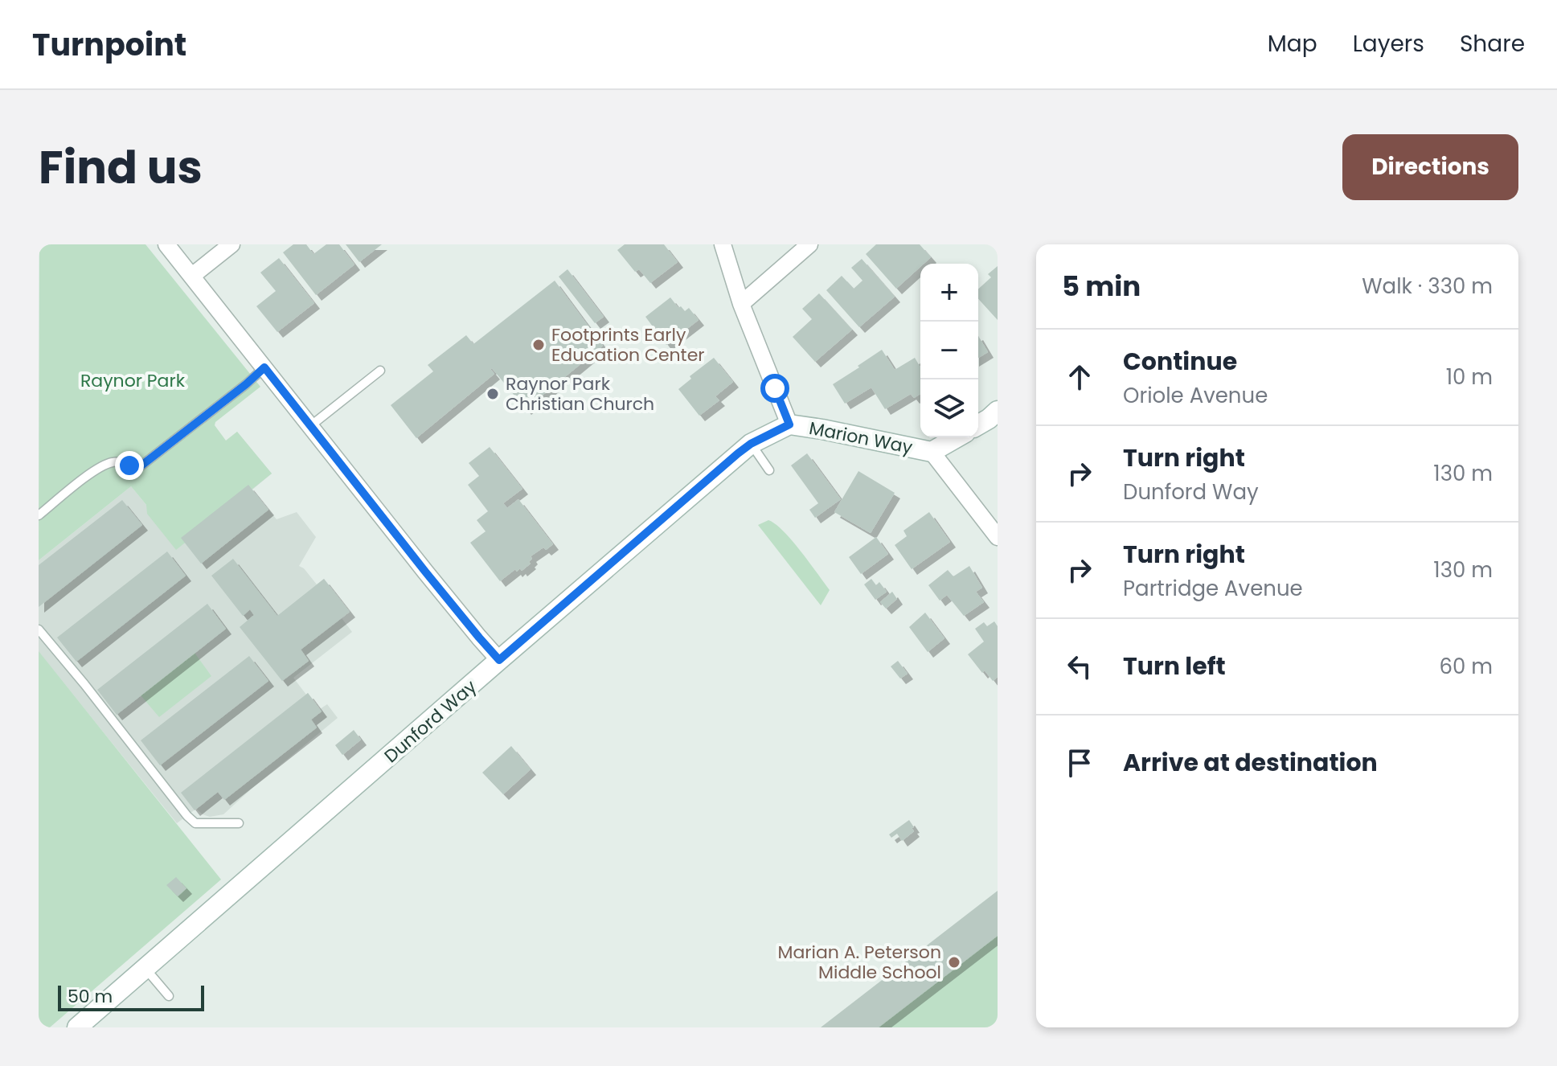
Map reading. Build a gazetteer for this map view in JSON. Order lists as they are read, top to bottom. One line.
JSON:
{"streets":{"street":["Marion Way","Dunford Way"]},"crossings":[["Marion Way","Dunford Way"]],"parks":["Raynor Park"],"places":["Footprints Early Education Center","Raynor Park Christian Church","Marian A. Peterson Middle School"],"scale_bar":"50 m","page":{"header":"Turnpoint","nav":["Map","Layers","Share"],"title":"Find us","buttons":"Directions","heading":["5 min","Walk · 330 m"],"map_buttons":["+","−"],"list":[["Continue","Oriole Avenue","10 m"],["Turn right","Dunford Way","130 m"],["Turn right","Partridge Avenue","130 m"],["Turn left","60 m"],"Arrive at destination"],"scale":"50 m"}}
